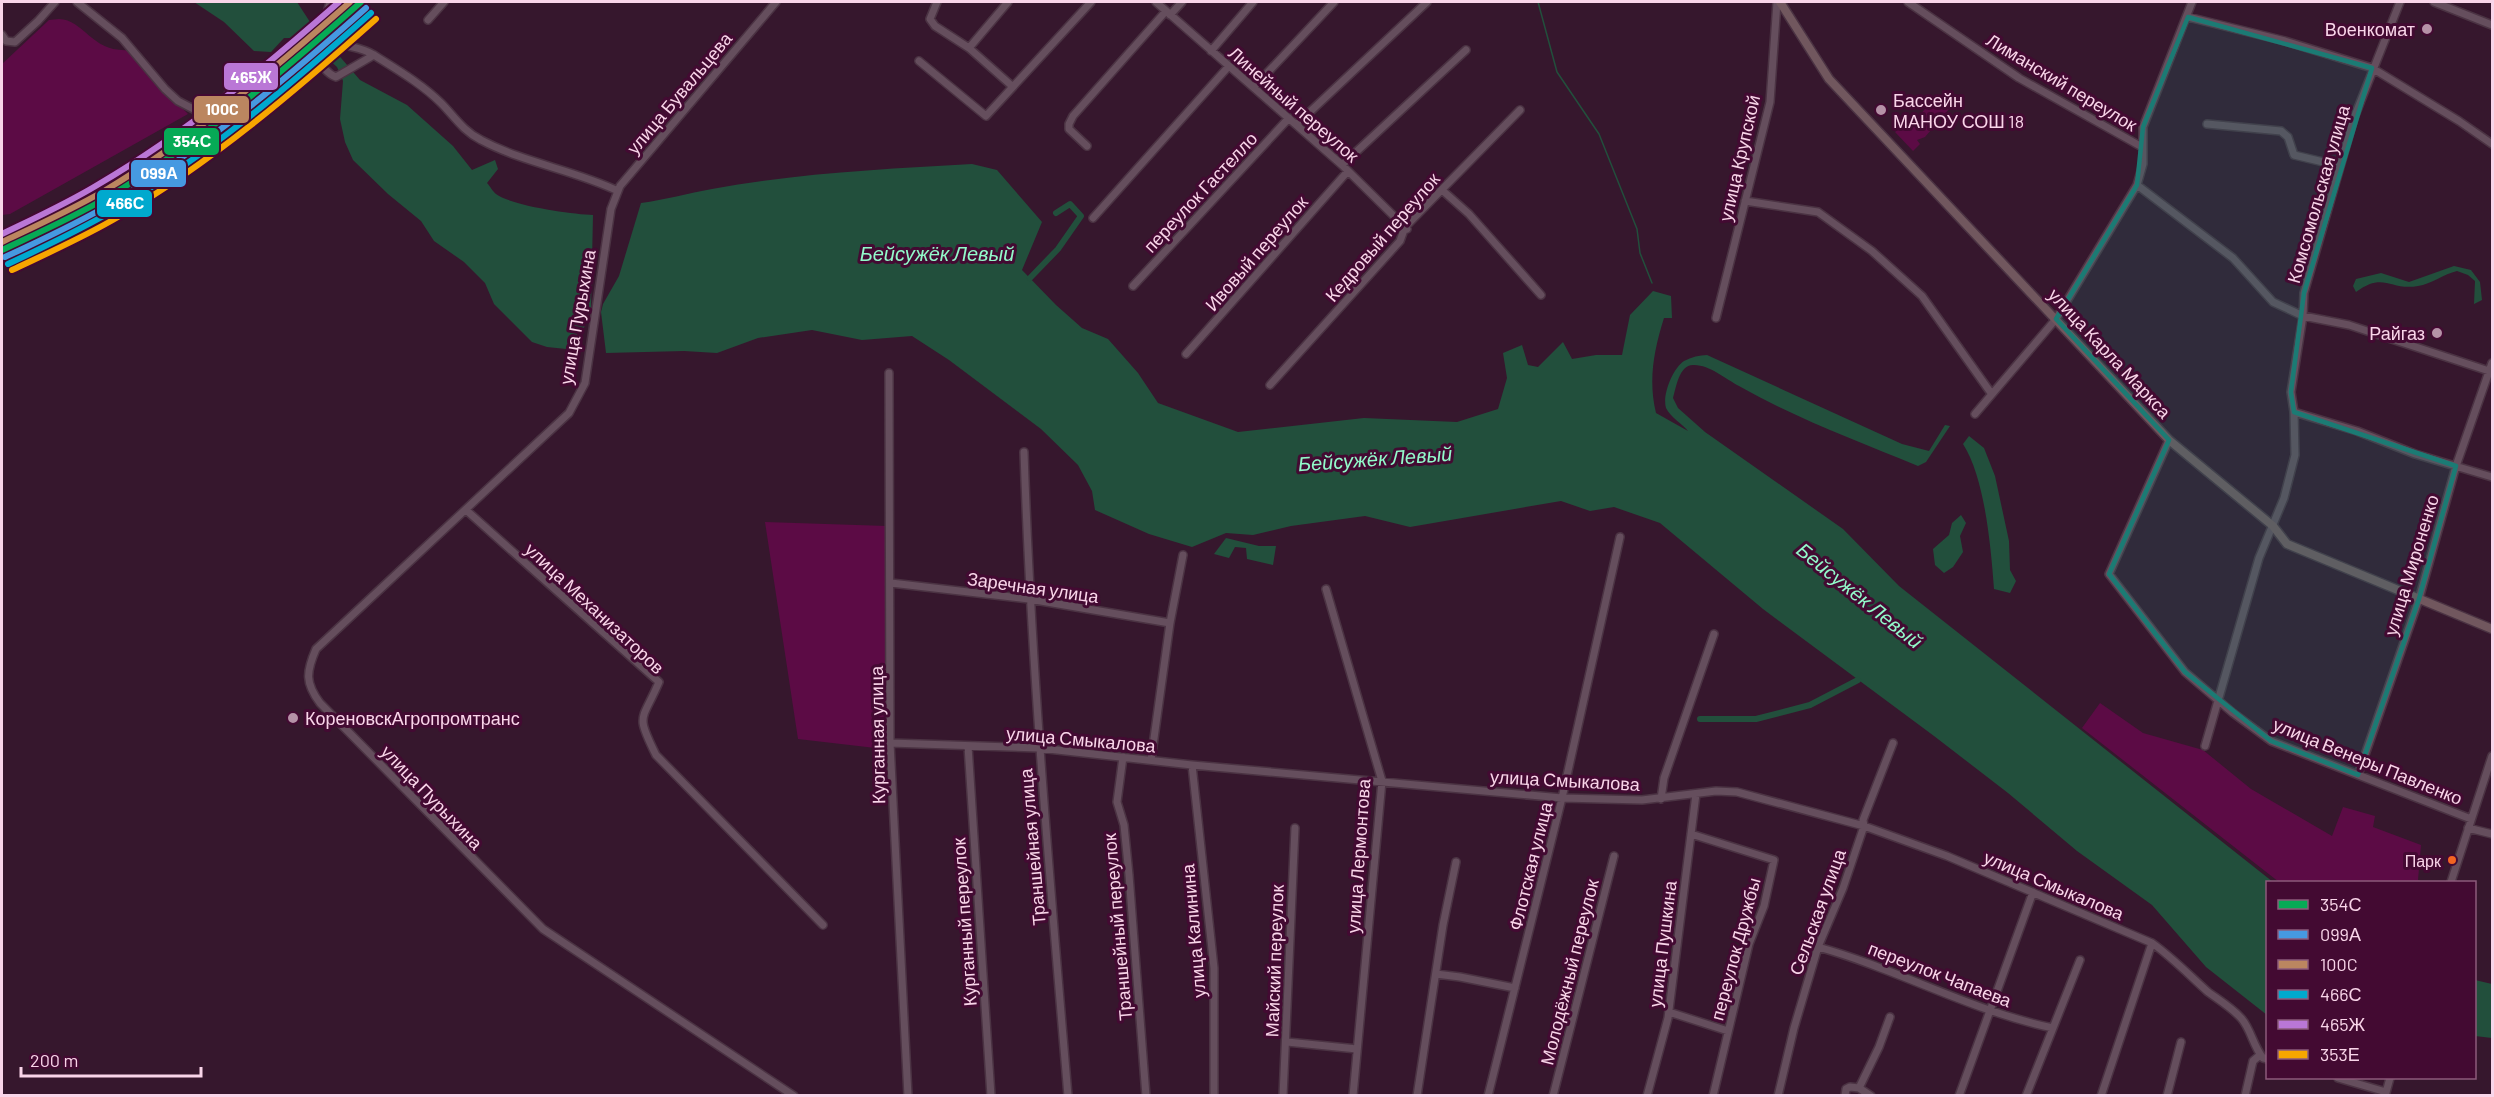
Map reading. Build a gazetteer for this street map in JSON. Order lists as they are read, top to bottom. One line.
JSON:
{"streets":{"main road":["улица Карла Маркса"],"street":["Лиманский переулок","улица Бувальцева","Линейный переулок","улица Крупской","переулок Гастелло","Комсомольская улица","Кедровый переулок","Ивовый переулок","улица Пурыхина","улица Мироненко","Заречная улица","улица Механизаторов","Курганная улица","улица Смыкалова","улица Венеры Павленко","Траншейная улица","улица Лермонтова","Флотская улица","Сельская улица","Курганный переулок","Траншейный переулок","улица Калинина","улица Пушкина","переулок Дружбы","Майский переулок","Молодёжный переулок","переулок Чапаева"]},"crossings":[["улица Бувальцева","улица Пурыхина"],["Линейный переулок","переулок Гастелло"],["Линейный переулок","Кедровый переулок"],["Линейный переулок","Ивовый переулок"],["улица Крупской","улица Карла Маркса"],["Комсомольская улица","улица Карла Маркса"],["Комсомольская улица","улица Венеры Павленко"],["улица Пурыхина","улица Механизаторов"],["улица Карла Маркса","улица Мироненко"],["улица Карла Маркса","улица Венеры Павленко"],["улица Мироненко","улица Венеры Павленко"],["Заречная улица","Курганная улица"],["Заречная улица","Траншейная улица"],["Курганная улица","улица Смыкалова"],["улица Смыкалова","Траншейная улица"],["улица Смыкалова","улица Лермонтова"],["улица Смыкалова","Флотская улица"],["улица Смыкалова","Сельская улица"],["улица Смыкалова","Курганный переулок"],["улица Смыкалова","Траншейный переулок"],["улица Смыкалова","улица Калинина"],["улица Смыкалова","улица Пушкина"],["Сельская улица","переулок Чапаева"],["улица Пушкина","переулок Дружбы"]],"water":["Бейсужёк Левый"],"places":["Военкомат","Бассейн МАНОУ СОШ 18","Райгаз","КореновскАгропромтранс","Парк"],"lines":["transit line 354С","transit line 100C","transit line 465Ж","transit line 099А","transit line 466С","transit line 353Е"],"legend":["354С","099А","100C","466С","465Ж","353Е"],"scale_bar":"200 m"}
